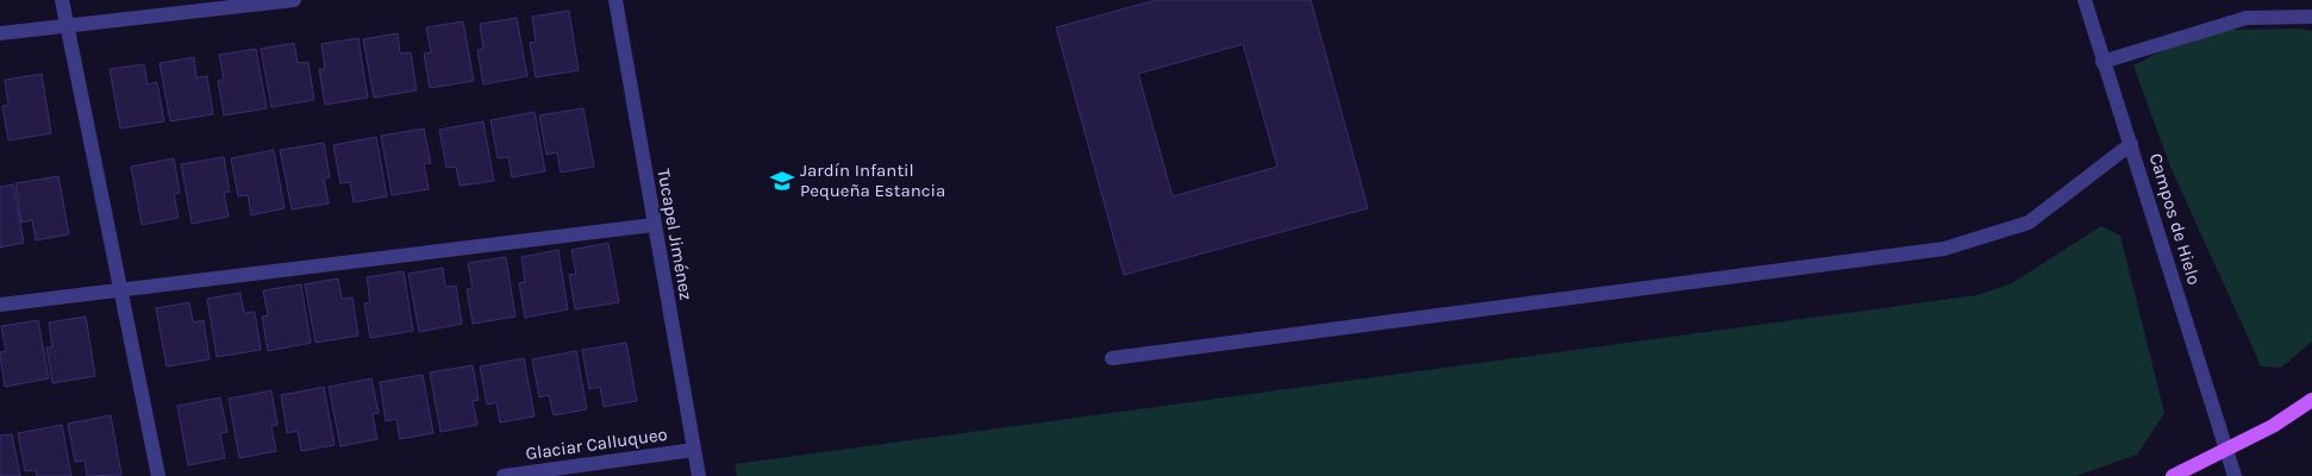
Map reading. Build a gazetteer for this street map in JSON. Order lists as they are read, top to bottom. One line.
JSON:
{"streets":{"street":["Campos de Hielo","Tucapel Jiménez","Glaciar Calluqueo"]},"crossings":[["Tucapel Jiménez","Glaciar Calluqueo"]],"places":{"school or university":["Jardín Infantil Pequeña Estancia"]}}
